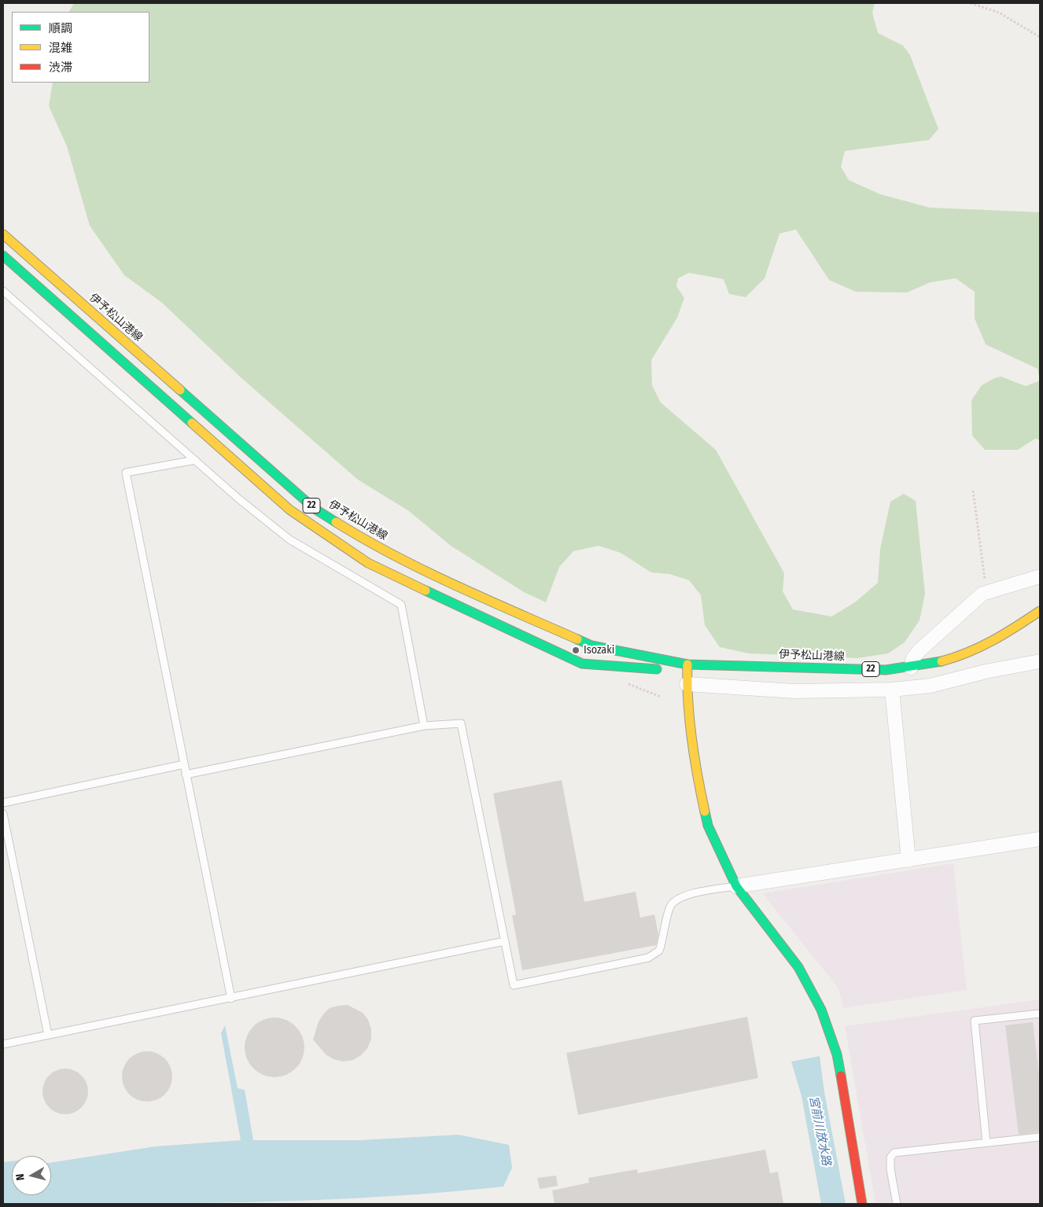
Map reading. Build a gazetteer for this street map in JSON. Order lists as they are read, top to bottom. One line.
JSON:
{"streets":{"main road":["伊予松山港線","22"]},"water":["宮前川放水路"],"places":["Isozaki"],"legend":["順調","混雑","渋滞"],"north":"left"}
